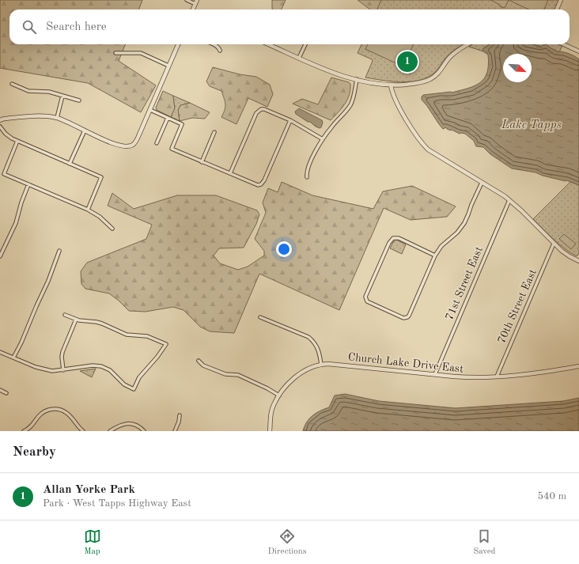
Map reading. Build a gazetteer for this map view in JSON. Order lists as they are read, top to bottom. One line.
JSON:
{"streets":{"street":["71st Street East","70th Street East","Church Lake Drive East"]},"crossings":[["71st Street East","Church Lake Drive East"],["70th Street East","Church Lake Drive East"]],"water":["Lake Tapps"],"north":"bottom right","page":{"search":"Search here","pins":"1","heading":"Nearby","list":[{"mark":"1","name":"Allan Yorke Park","note":"Park · West Tapps Highway East","value":"540 m"}],"nav":["Map","Directions","Saved"]}}
